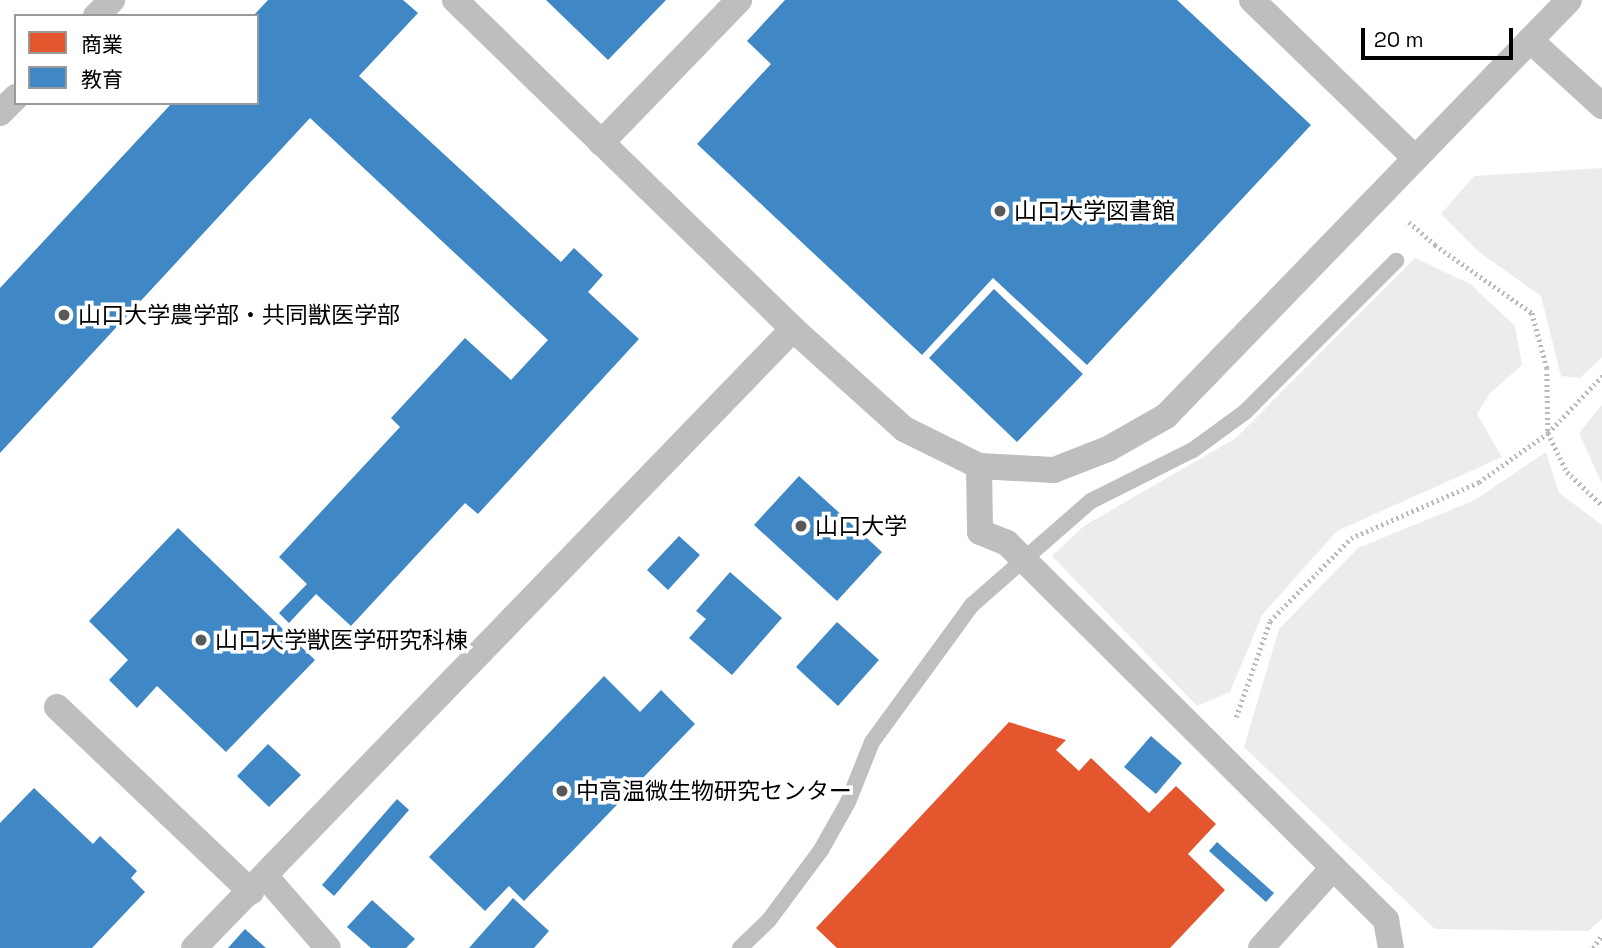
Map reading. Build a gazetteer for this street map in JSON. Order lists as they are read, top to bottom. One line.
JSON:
{"places":["山口大学図書館","山口大学農学部・共同獣医学部","山口大学","山口大学獣医学研究科棟","中高温微生物研究センター"],"legend":["商業","教育"],"scale_bar":"20 m"}
